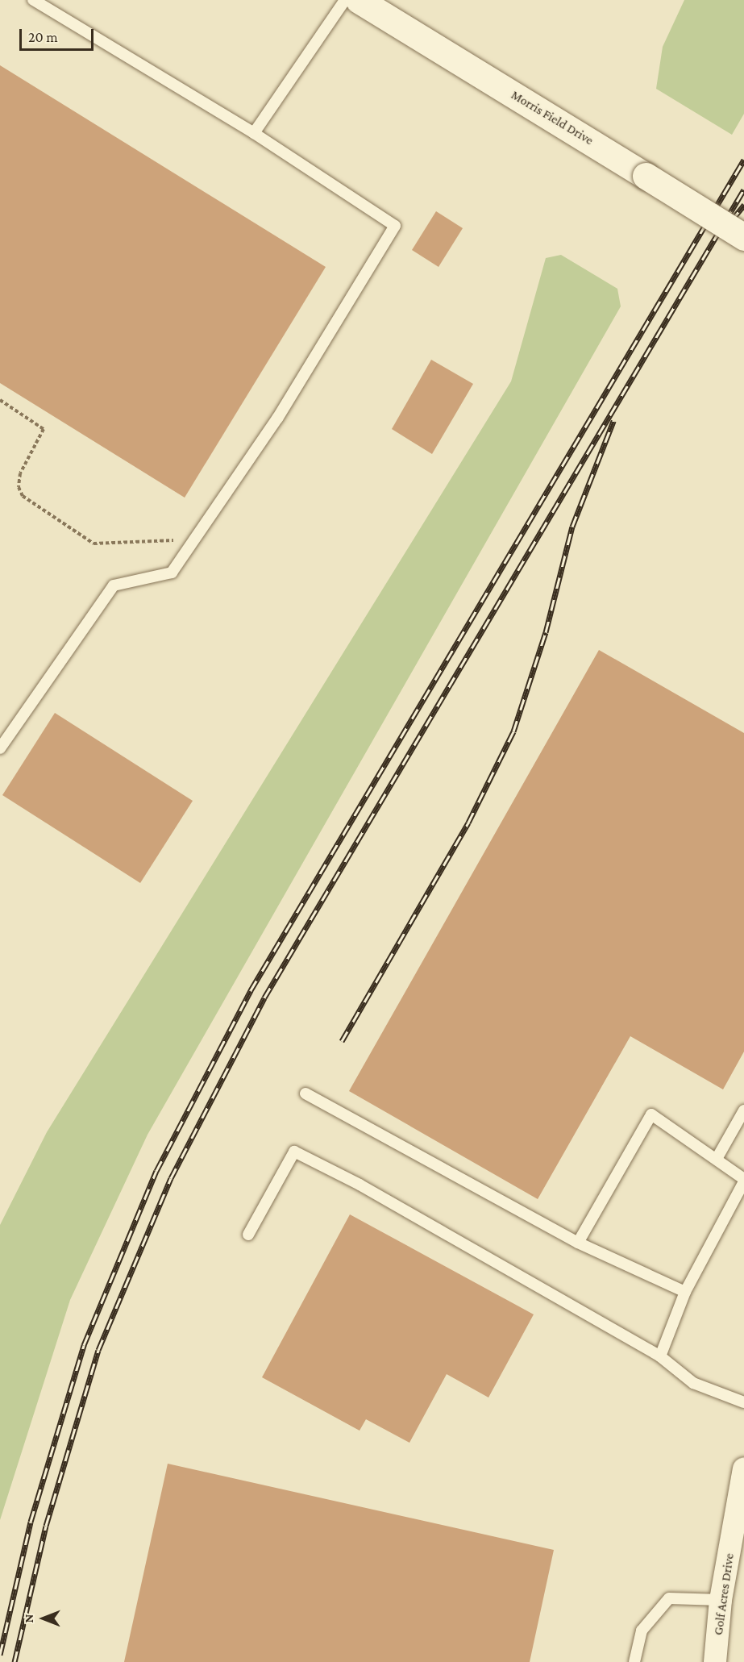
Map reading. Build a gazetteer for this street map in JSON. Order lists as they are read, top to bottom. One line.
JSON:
{"streets":{"street":["Morris Field Drive","Golf Acres Drive"]},"scale_bar":"20 m","north":"left"}
